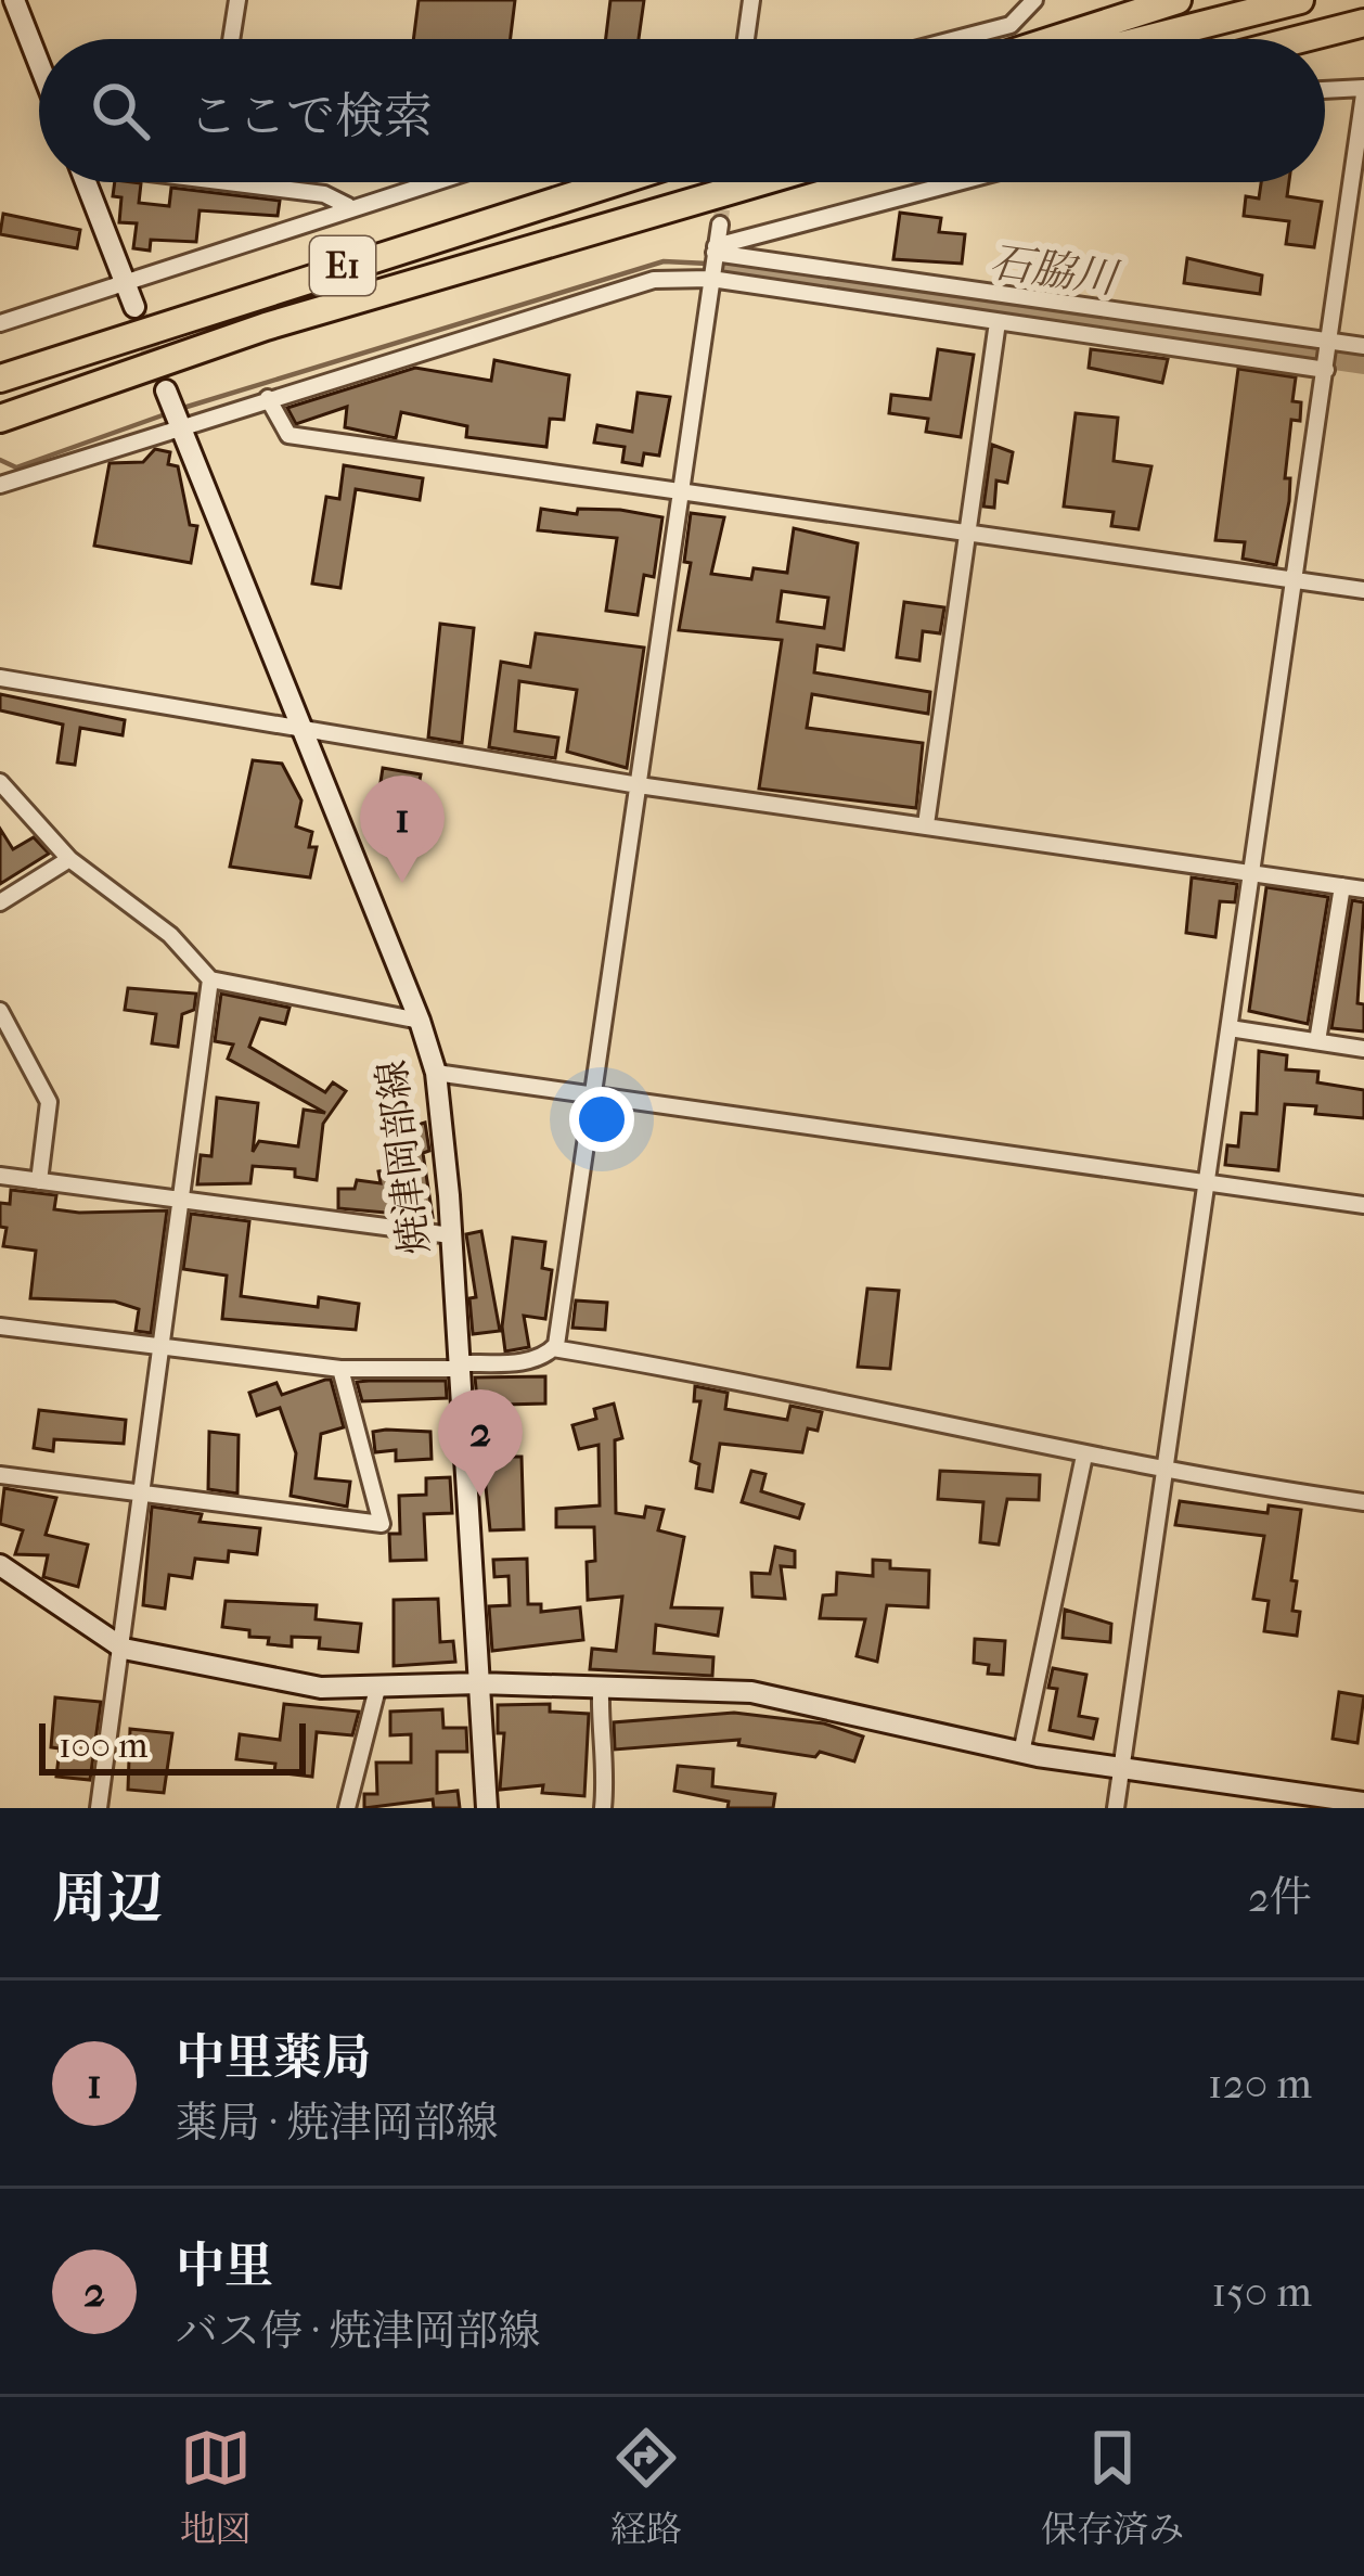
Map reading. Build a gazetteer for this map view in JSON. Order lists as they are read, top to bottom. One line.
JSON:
{"streets":{"highway":["E1"],"main road":["焼津岡部線"]},"water":["石脇川"],"scale_bar":"100 m","page":{"search":"ここで検索","pins":["1","2"],"scale":"100 m","heading":["周辺","2件"],"list":[{"mark":"1","name":"中里薬局","note":"薬局 · 焼津岡部線","value":"120 m"},{"mark":"2","name":"中里","note":"バス停 · 焼津岡部線","value":"150 m"}],"nav":["地図","経路","保存済み"]}}
